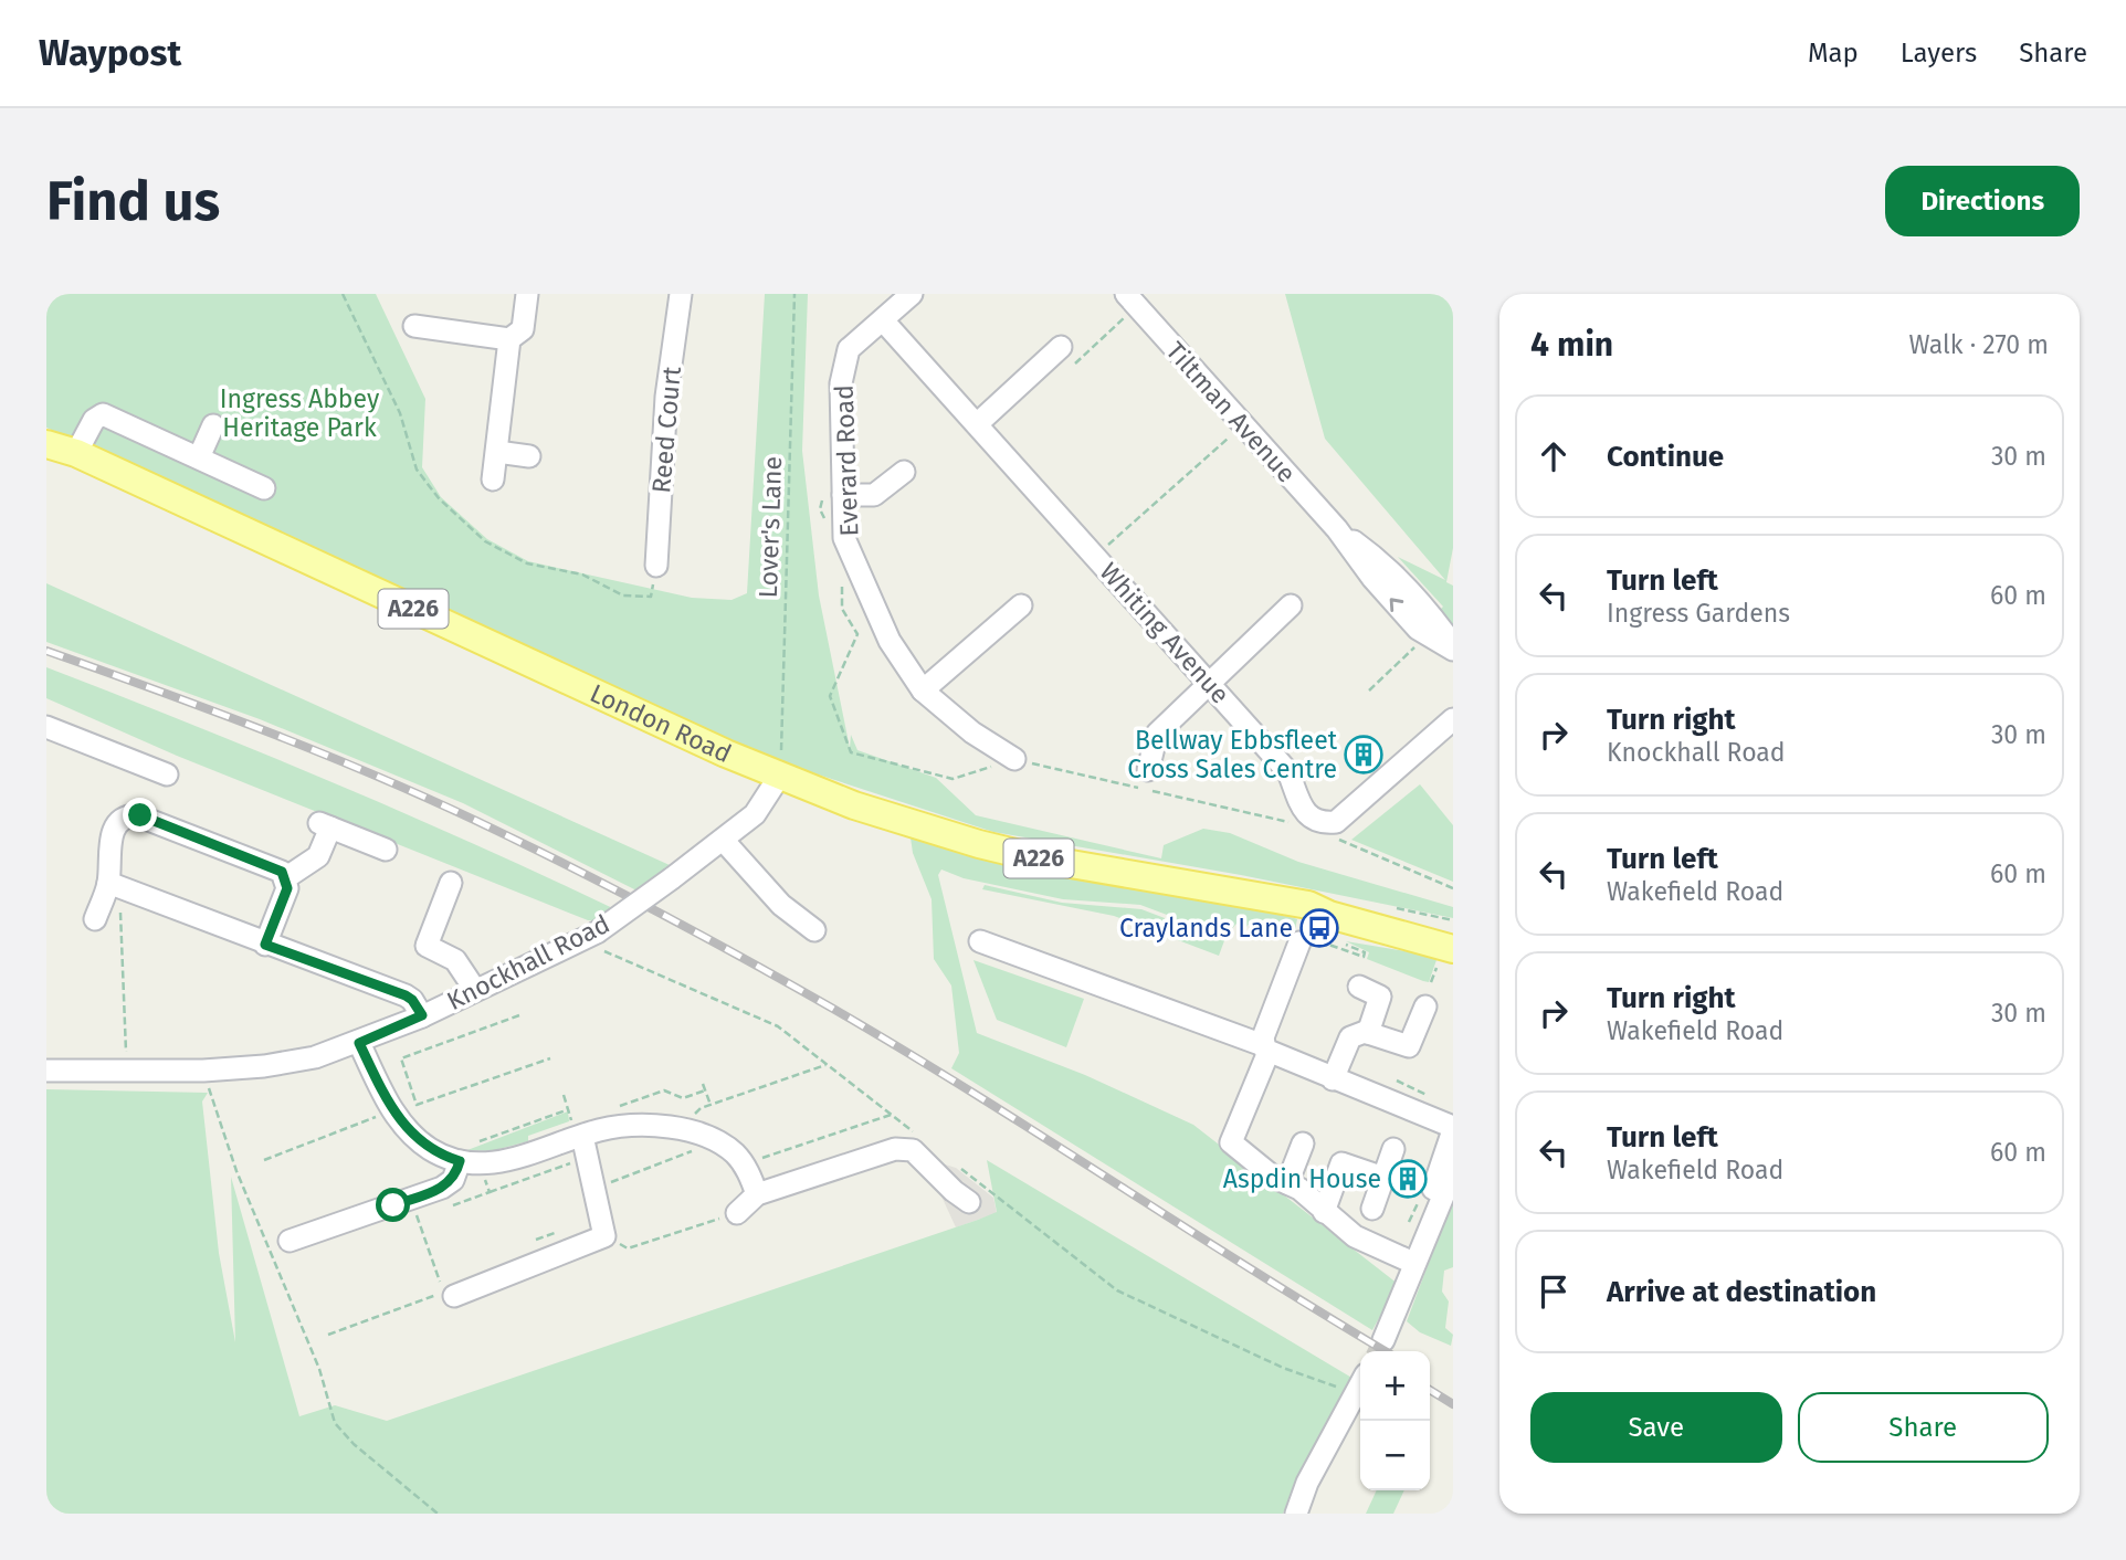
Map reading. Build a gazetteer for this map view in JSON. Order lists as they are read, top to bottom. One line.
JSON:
{"streets":{"main road":["A226","London Road"],"street":["Tiltman Avenue","Reed Court","Everard Road","Whiting Avenue","Knockhall Road"],"path":["Lover's Lane"]},"crossings":[["Everard Road","Whiting Avenue"],["Lover's Lane","London Road"],["Lover's Lane","Knockhall Road"],["London Road","Knockhall Road"]],"parks":["Ingress Abbey Heritage Park"],"places":{"building":["Bellway Ebbsfleet Cross Sales Centre","Aspdin House"],"bus stop":["Craylands Lane"]},"page":{"header":"Waypost","nav":["Map","Layers","Share"],"buttons":["Directions",["Save","Share"]],"title":"Find us","heading":["4 min","Walk · 270 m"],"list":[["Continue","30 m"],["Turn left","Ingress Gardens","60 m"],["Turn right","Knockhall Road","30 m"],["Turn left","Wakefield Road","60 m"],["Turn right","Wakefield Road","30 m"],["Turn left","Wakefield Road","60 m"],"Arrive at destination"],"map_buttons":["+","−"]}}
